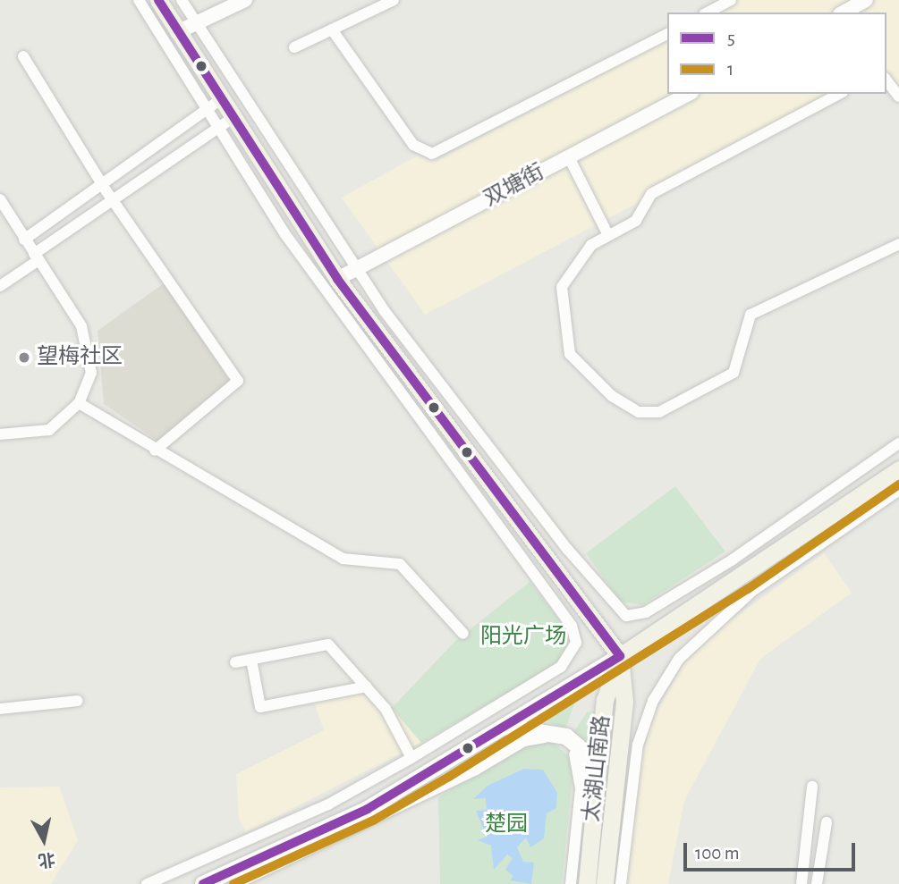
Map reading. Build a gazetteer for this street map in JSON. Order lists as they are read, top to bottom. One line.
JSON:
{"streets":{"main road":["太湖山南路"],"street":["双塘街"]},"parks":["阳光广场","楚园"],"places":["望梅社区"],"lines":["transit line 5","transit line 1"],"legend":["5","1"],"scale_bar":"100 m","north":"bottom"}
